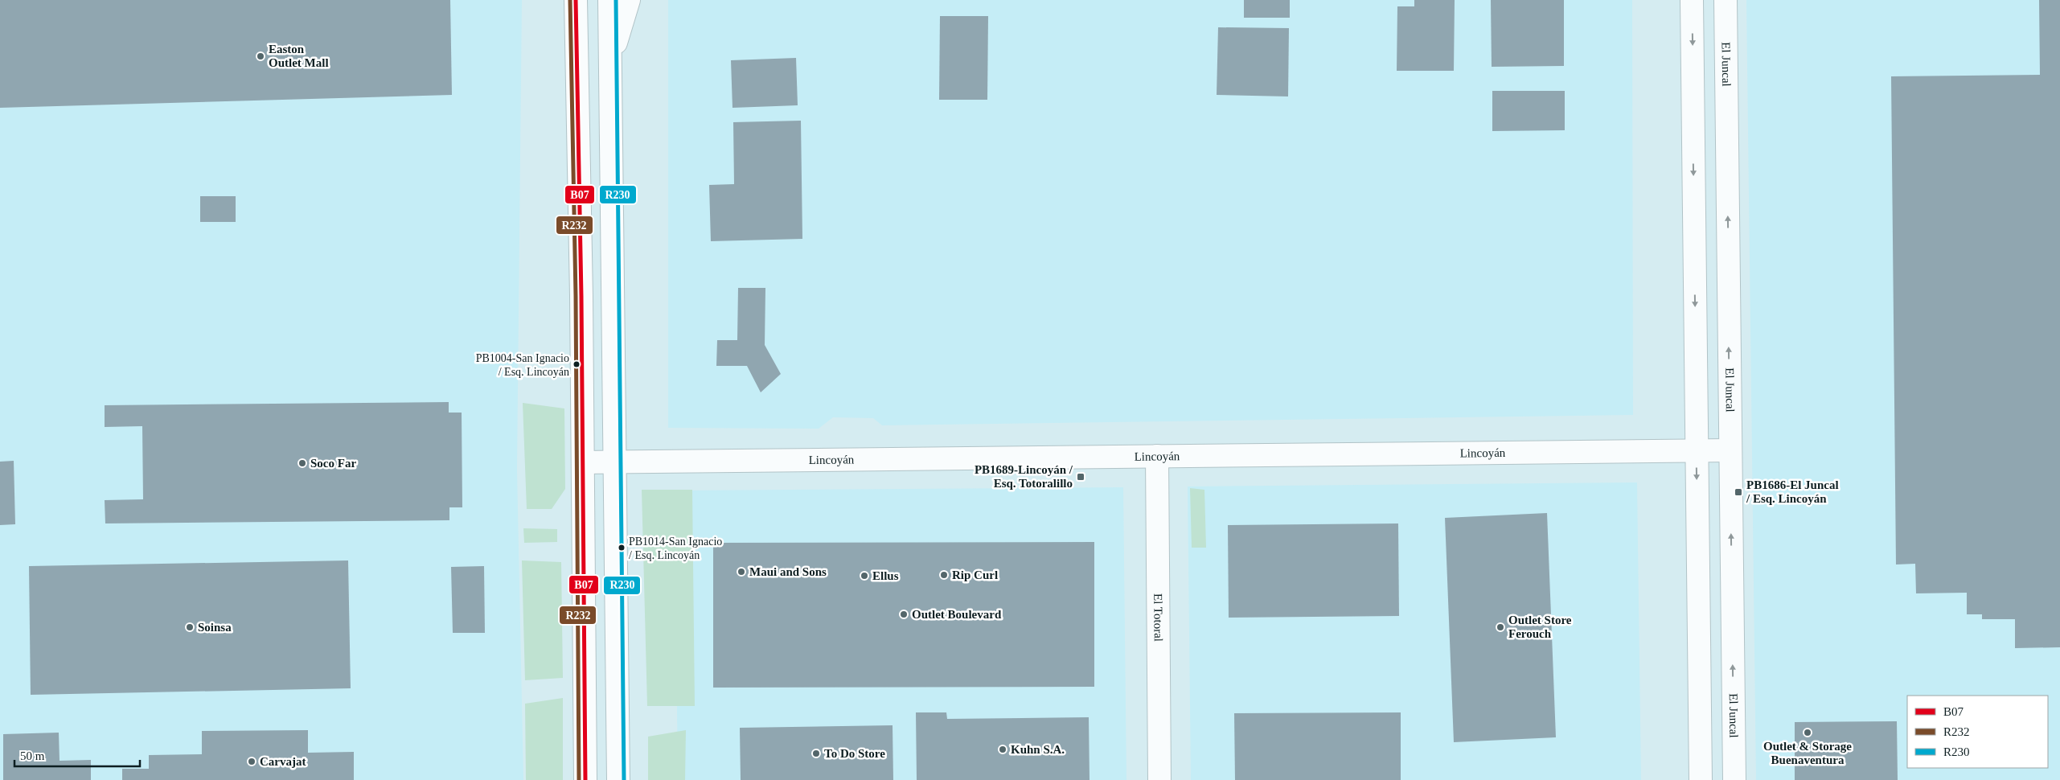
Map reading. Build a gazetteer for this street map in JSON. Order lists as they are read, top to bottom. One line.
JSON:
{"streets":{"street":["El Juncal","Lincoyán","El Totoral"]},"crossings":[["El Juncal","Lincoyán"],["Lincoyán","El Totoral"]],"places":{"other":["Easton Outlet Mall","PB1004-San Ignacio / Esq. Lincoyán","Soco Far","PB1014-San Ignacio / Esq. Lincoyán","Maui and Sons","Rip Curl","Ellus","Outlet Boulevard","Soinsa","Outlet Store Ferouch","Outlet & Storage Buenaventura","Kuhn S.A.","To Do Store","Carvajat"],"transit":["PB1689-Lincoyán / Esq. Totoralillo","PB1686-El Juncal / Esq. Lincoyán"]},"lines":["transit line B07","transit line R232","transit line R230"],"legend":["B07","R232","R230"],"scale_bar":"50 m"}
